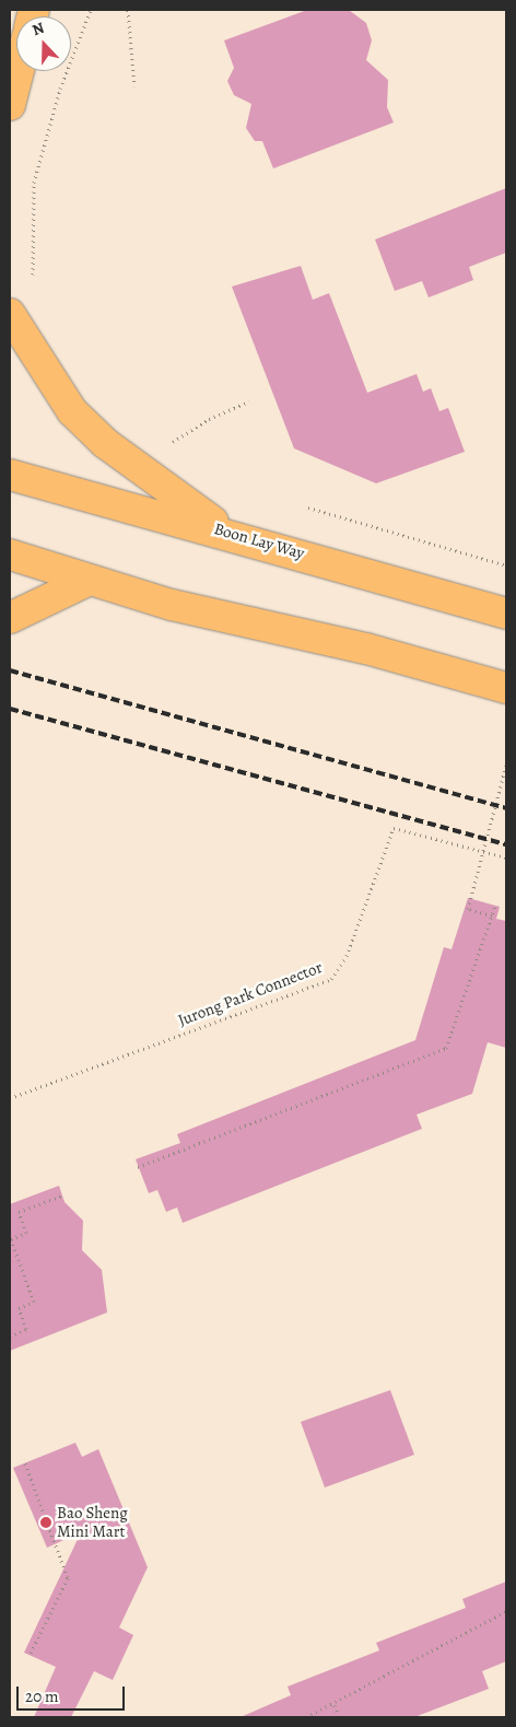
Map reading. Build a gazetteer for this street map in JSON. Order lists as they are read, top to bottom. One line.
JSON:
{"streets":{"main road":["Boon Lay Way"],"path":["Jurong Park Connector"]},"places":["Bao Sheng Mini Mart"],"scale_bar":"20 m","north":"top"}
